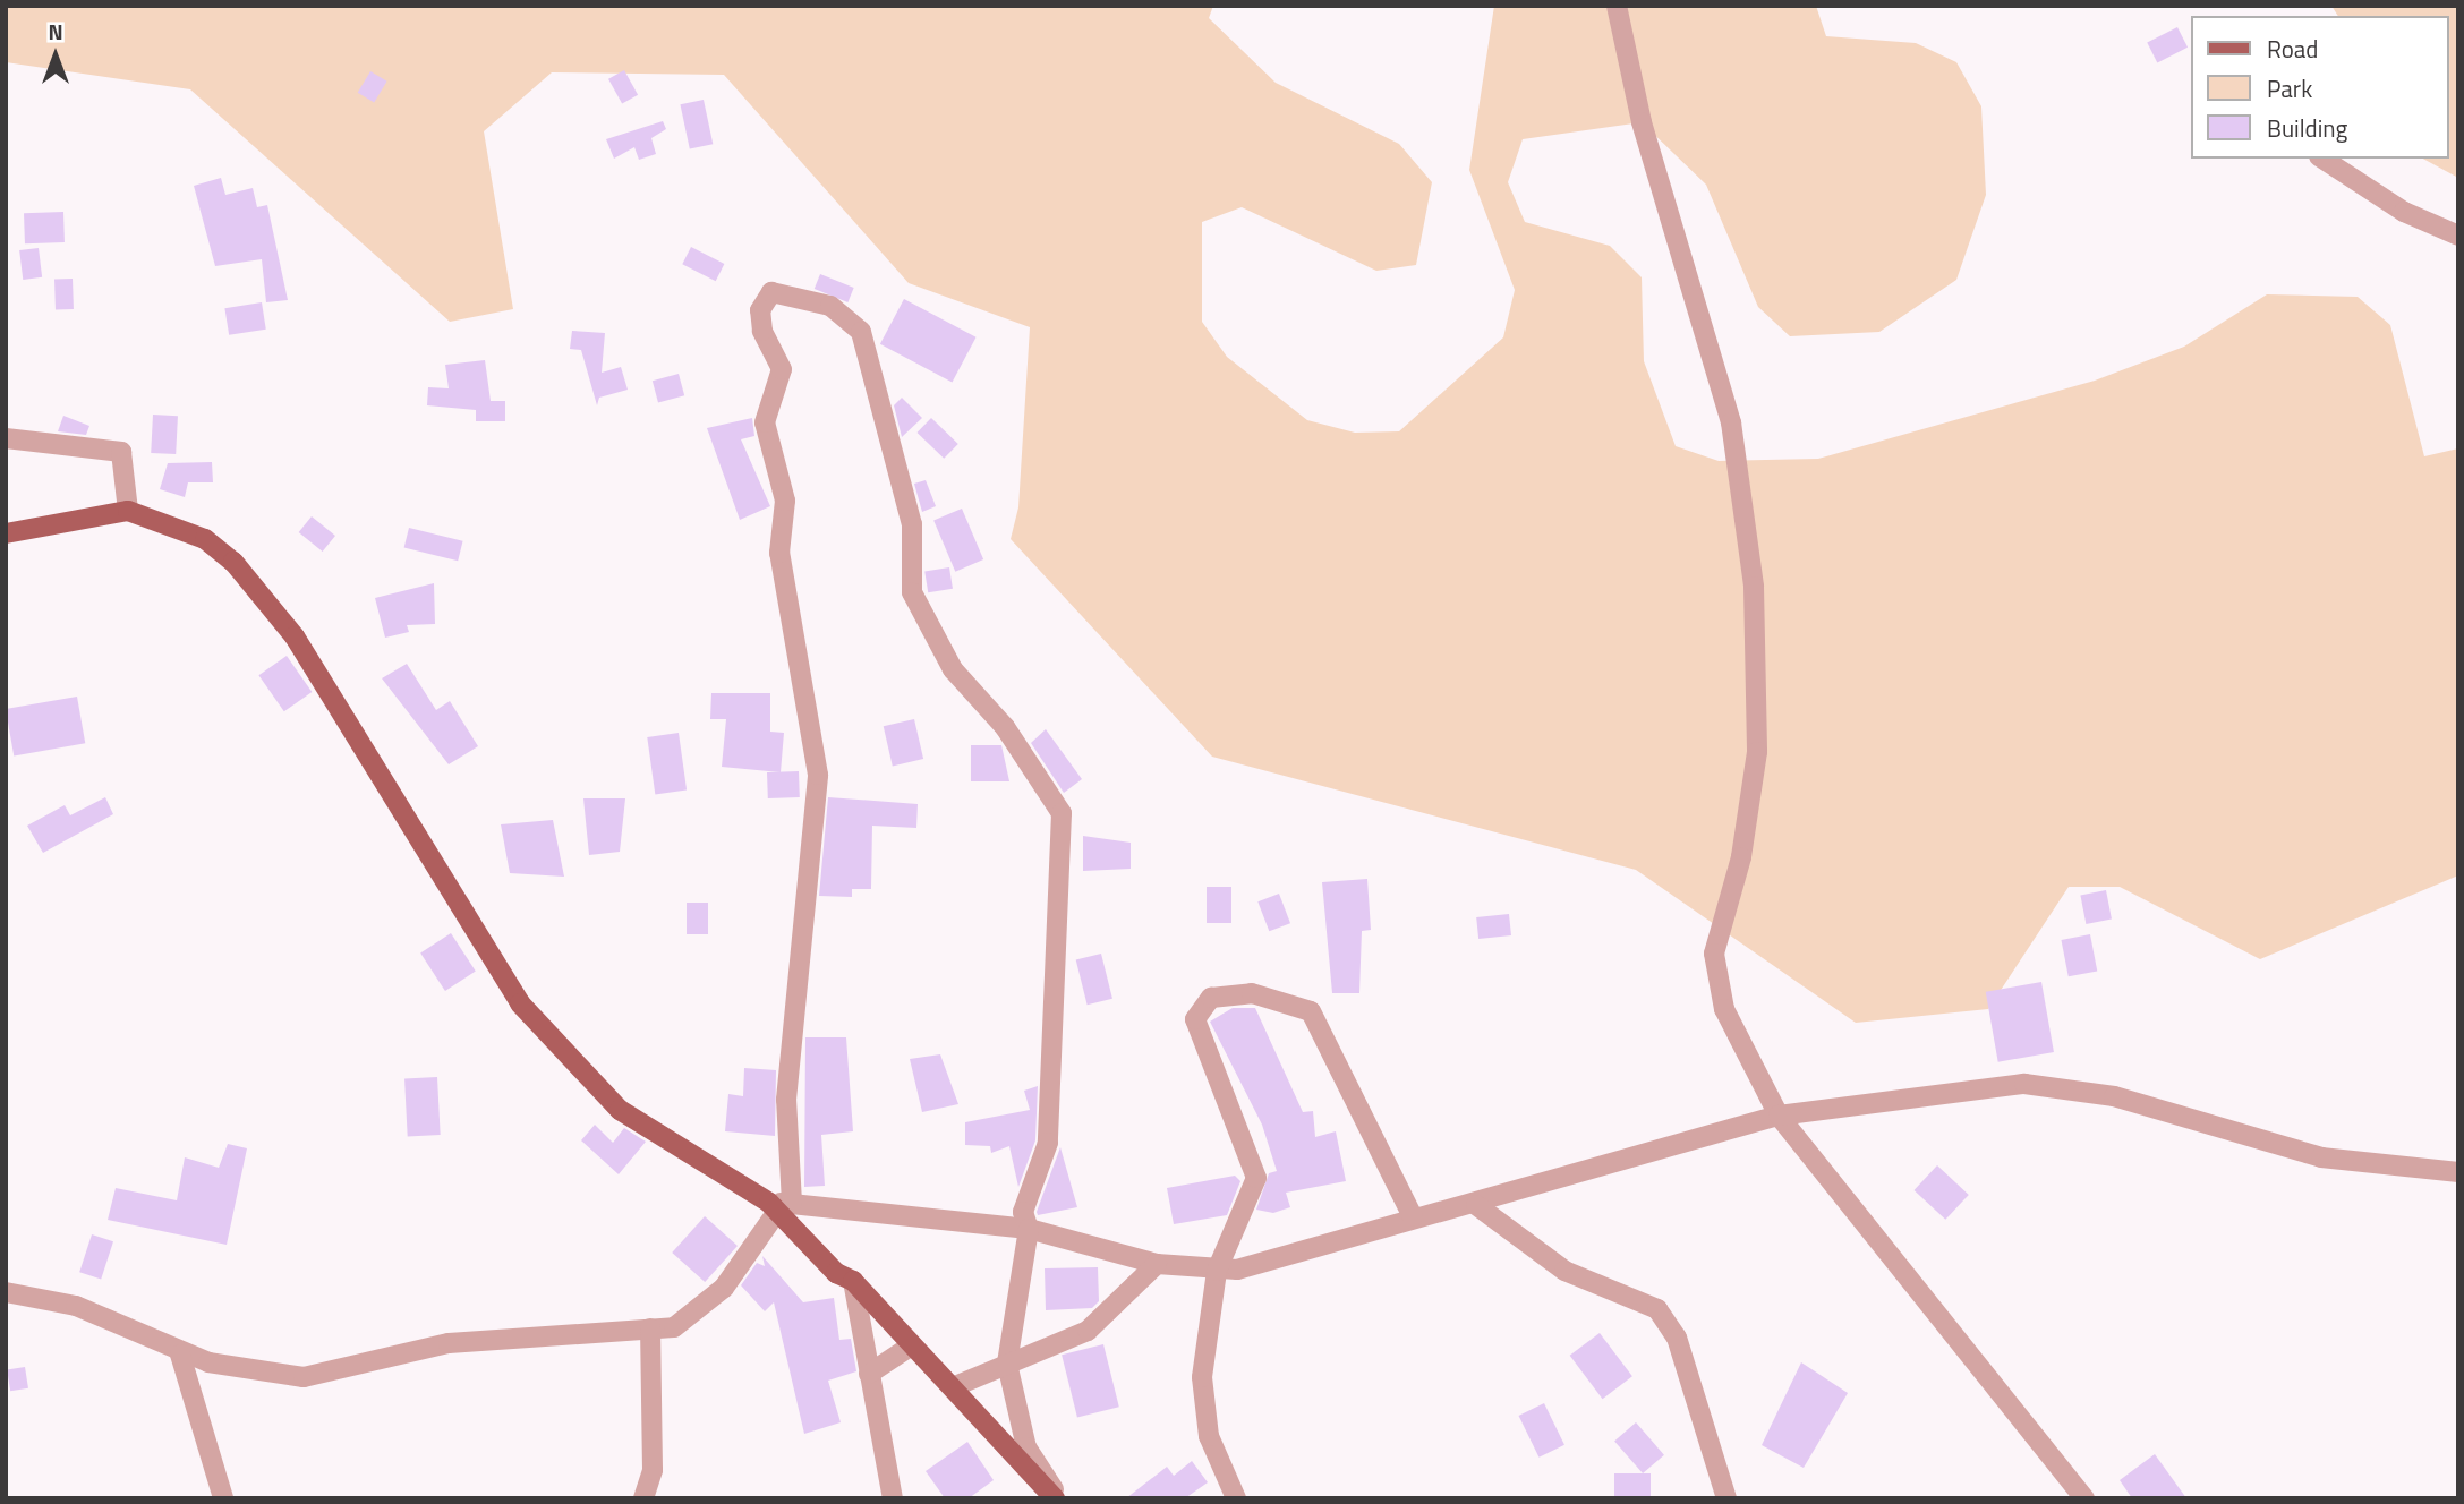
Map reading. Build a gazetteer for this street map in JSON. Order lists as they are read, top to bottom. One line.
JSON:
{"legend":["Road","Park","Building"],"north":"top"}
